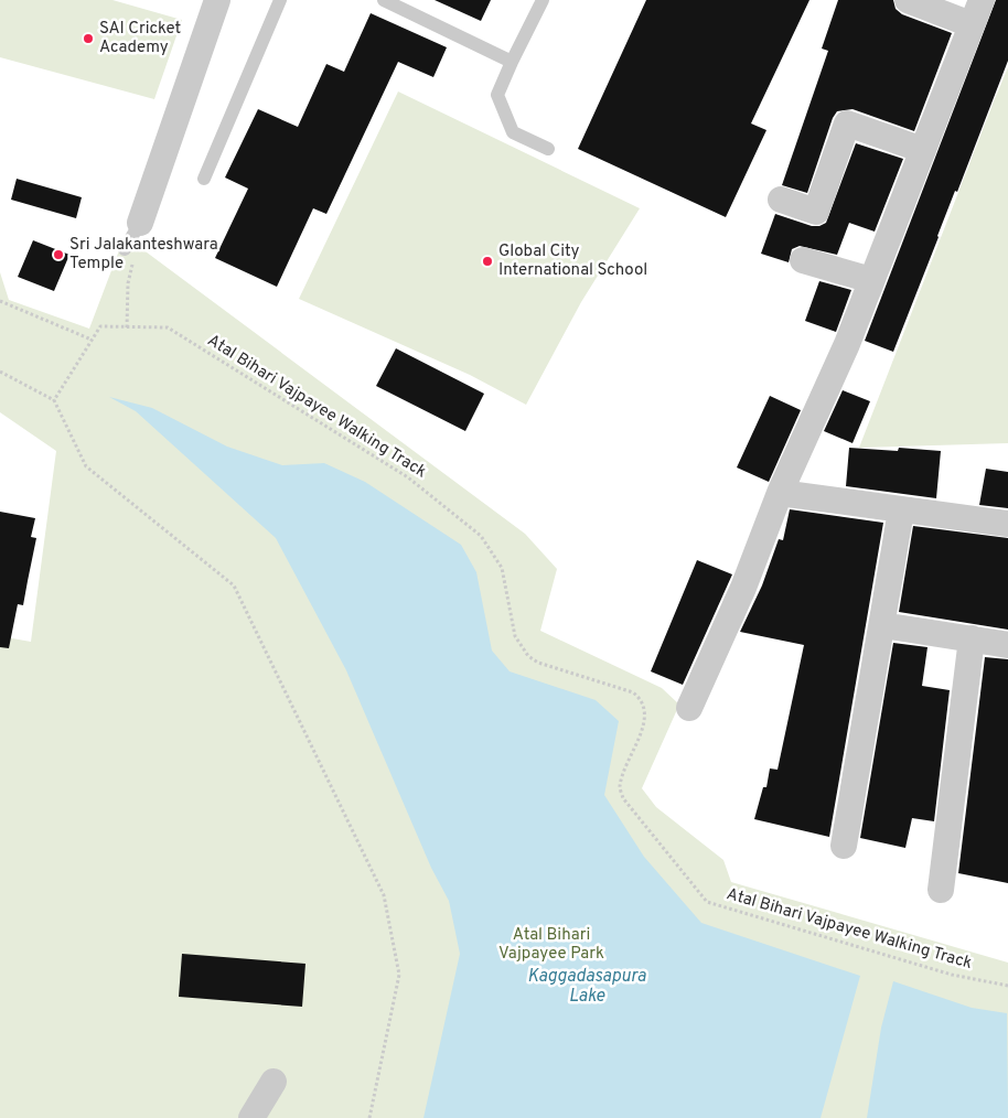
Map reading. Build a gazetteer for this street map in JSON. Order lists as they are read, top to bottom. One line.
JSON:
{"streets":{"path":["Atal Bihari Vajpayee Walking Track"]},"water":["Kaggadasapura Lake"],"parks":["Atal Bihari Vajpayee Park"],"places":["SAI Cricket Academy","Sri Jalakanteshwara Temple","Global City International School"]}
